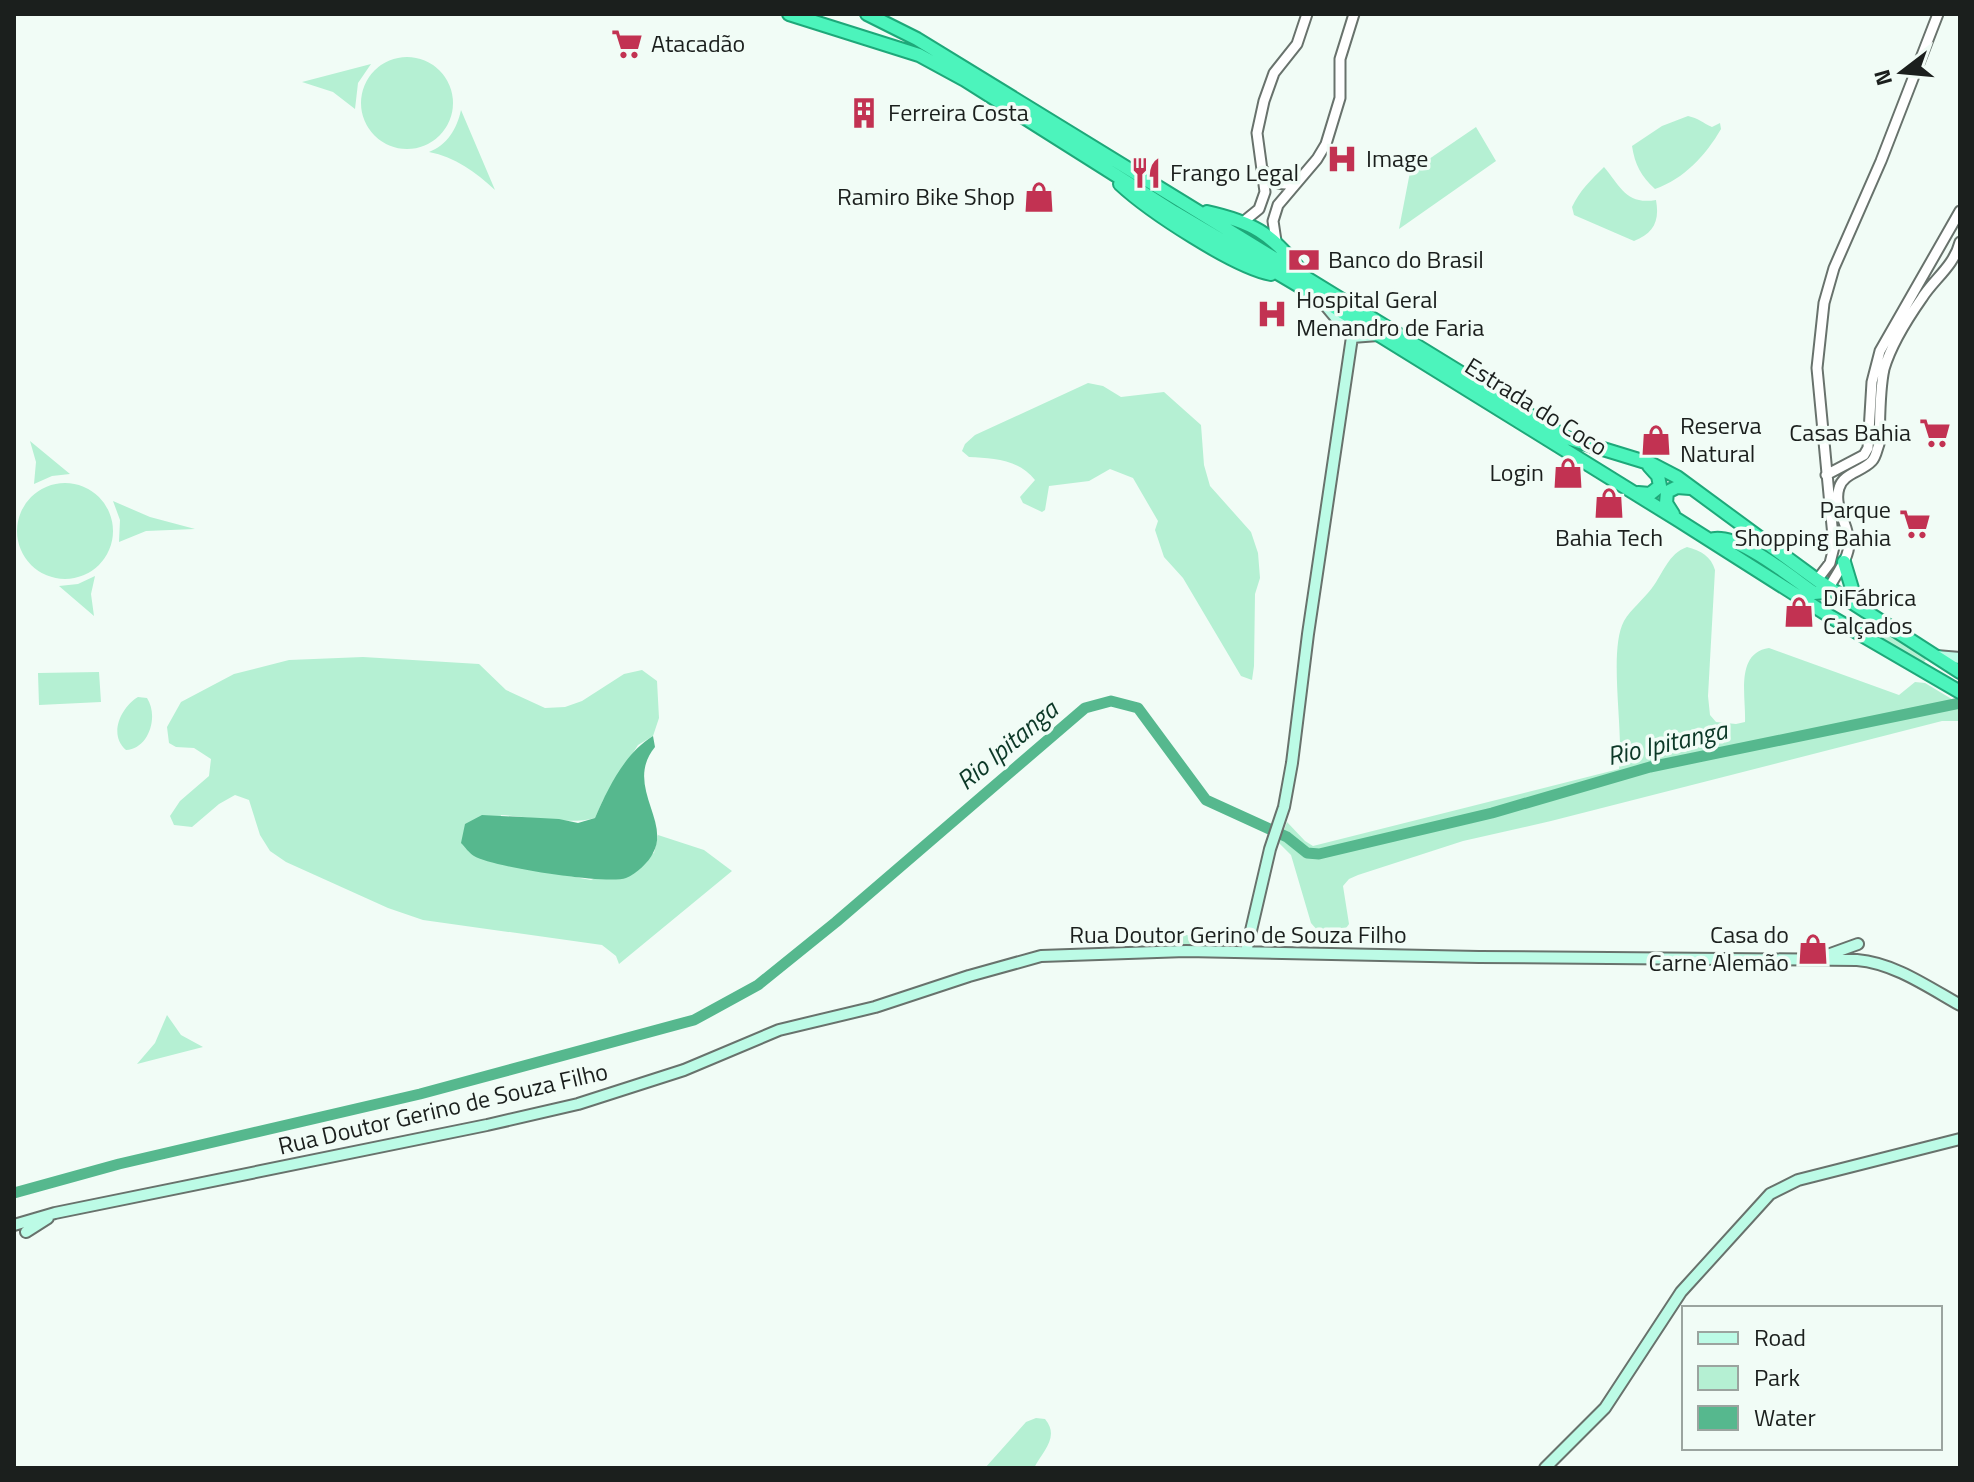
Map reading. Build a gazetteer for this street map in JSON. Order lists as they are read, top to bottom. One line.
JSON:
{"streets":{"highway":["Estrada do Coco"],"main road":["Rua Doutor Gerino de Souza Filho"]},"water":["Rio Ipitanga"],"places":{"supermarket":["Atacadão","Casas Bahia","Parque Shopping Bahia"],"building":["Ferreira Costa"],"hospital":["Image","Hospital Geral Menandro de Faria"],"restaurant":["Frango Legal"],"shop":["Ramiro Bike Shop","Reserva Natural","Login","Bahia Tech","DiFábrica Calçados","Casa do Carne Alemão"],"bank":["Banco do Brasil"]},"legend":["Road","Park","Water"],"north":"left"}
